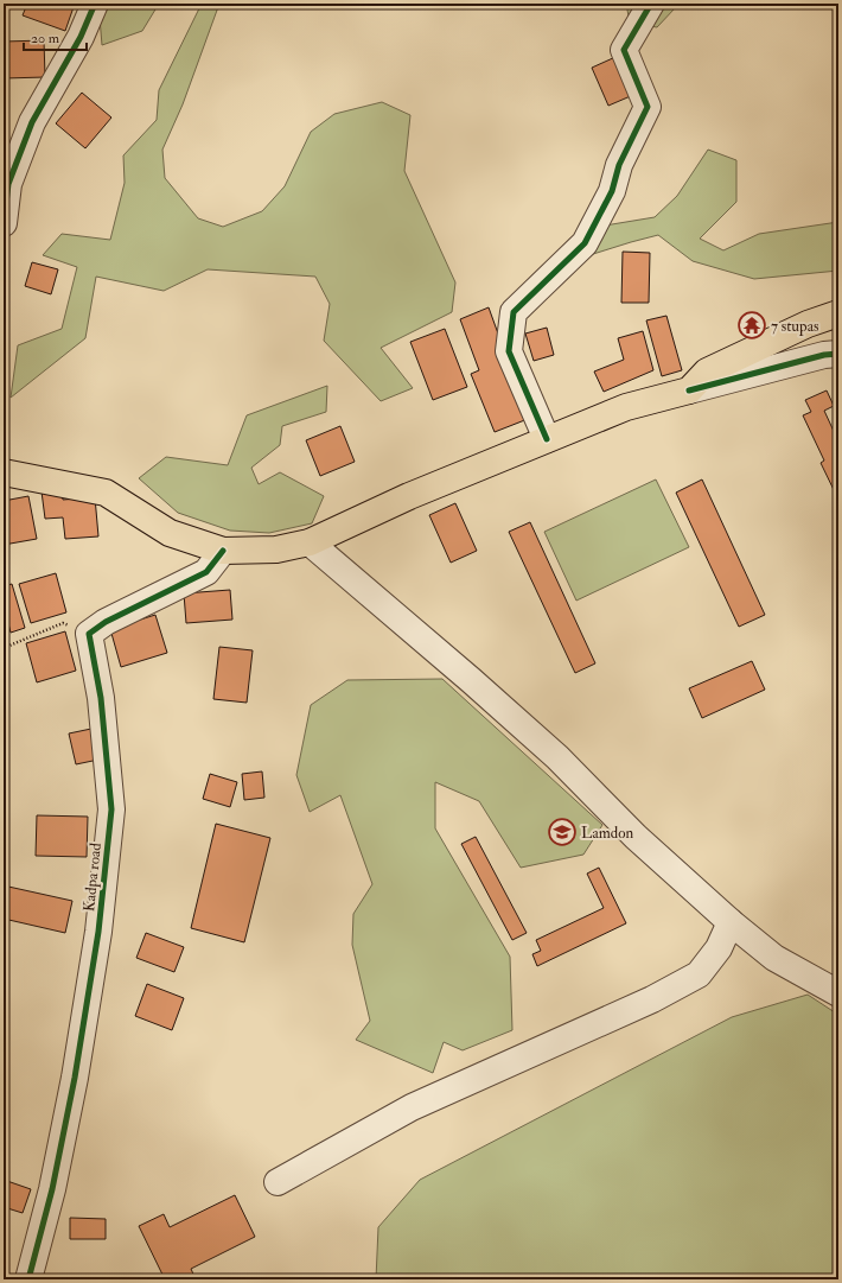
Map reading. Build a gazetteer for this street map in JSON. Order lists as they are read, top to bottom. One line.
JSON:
{"streets":{"street":["Kadpa road"]},"places":{"temple":["7 stupas"],"school or university":["Lamdon"]},"scale_bar":"20 m"}
